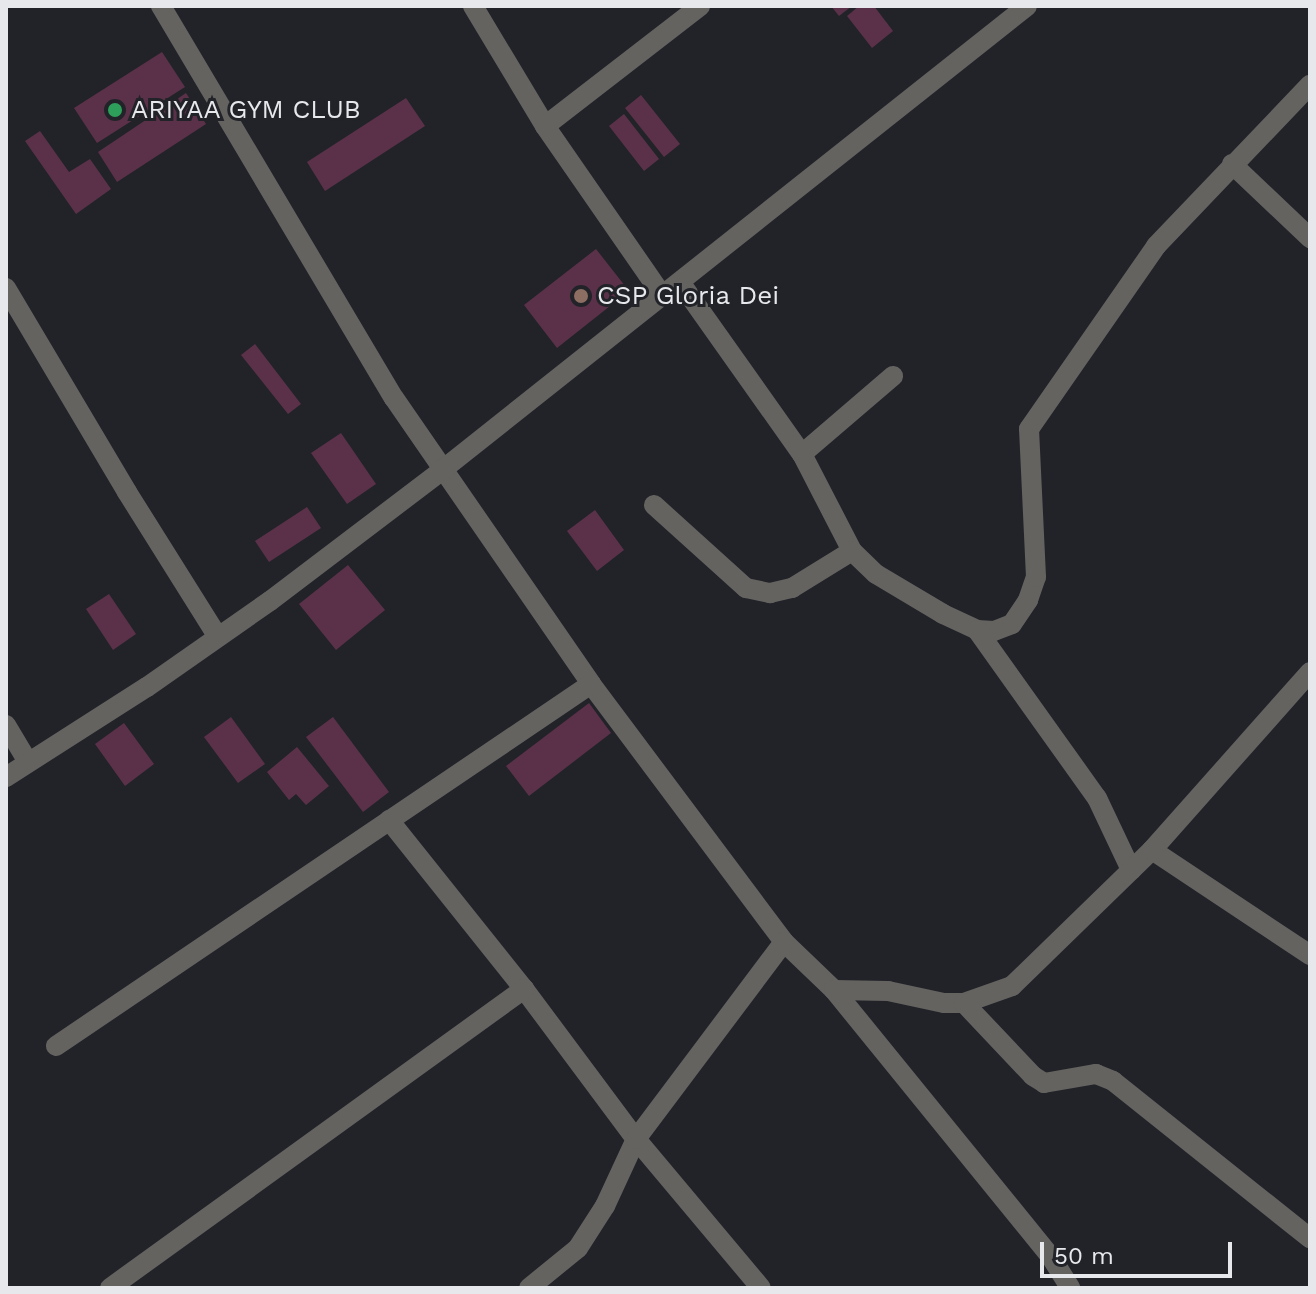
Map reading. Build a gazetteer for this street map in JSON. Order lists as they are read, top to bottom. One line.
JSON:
{"places":["ARIYAA GYM CLUB","CSP Gloria Dei"],"scale_bar":"50 m"}
